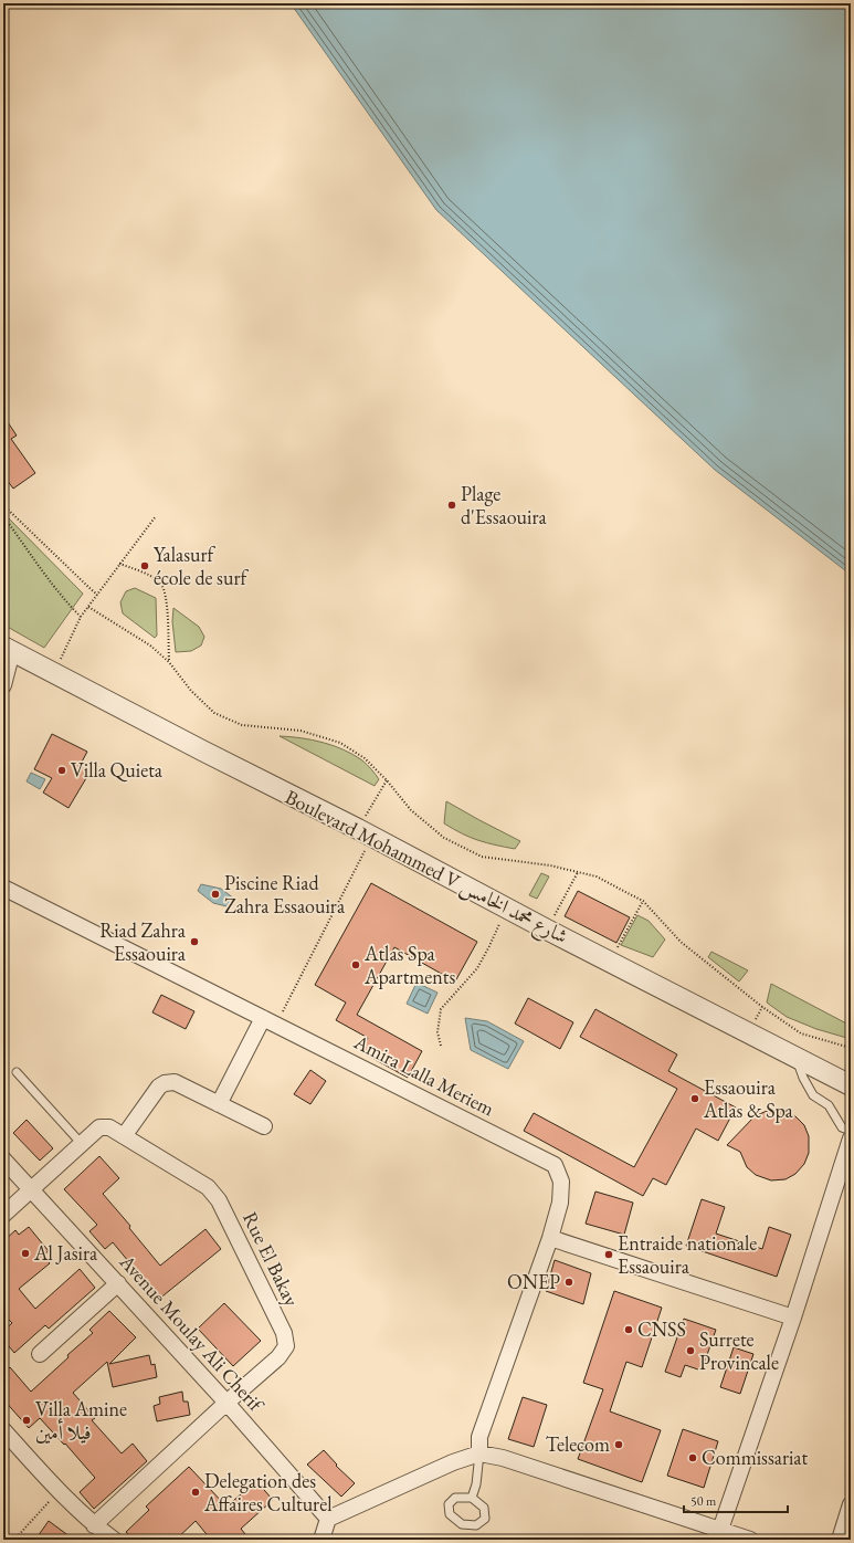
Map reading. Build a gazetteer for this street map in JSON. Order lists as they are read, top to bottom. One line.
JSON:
{"streets":{"street":["Boulevard Mohammed V شارع محمد الخامس","Amira Lalla Meriem","Rue El Bakay","Avenue Moulay Ali Cherif"]},"crossings":[["Rue El Bakay","Avenue Moulay Ali Cherif"]],"places":["Plage d'Essaouira","Yalasurf école de surf","Villa Quieta","Piscine Riad Zahra Essaouira","Riad Zahra Essaouira","Atlas Spa Apartments","Essaouira Atlas & Spa","Al Jasira","Entraide nationale Essaouira","ONEP","CNSS","Surrete Provincale","Villa Amine فيلا أمين","Telecom","Commissariat","Delegation des Affaires Culturel"],"scale_bar":"50 m"}
